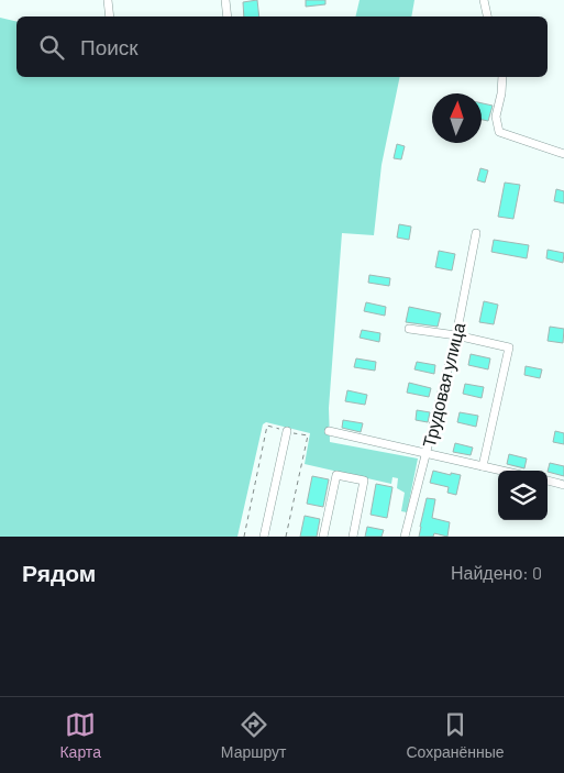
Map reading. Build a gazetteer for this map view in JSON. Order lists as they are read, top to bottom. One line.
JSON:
{"streets":{"street":["Трудовая улица"]},"north":"top","page":{"search":"Поиск","heading":["Рядом","Найдено: 0"],"nav":["Карта","Маршрут","Сохранённые"]}}
